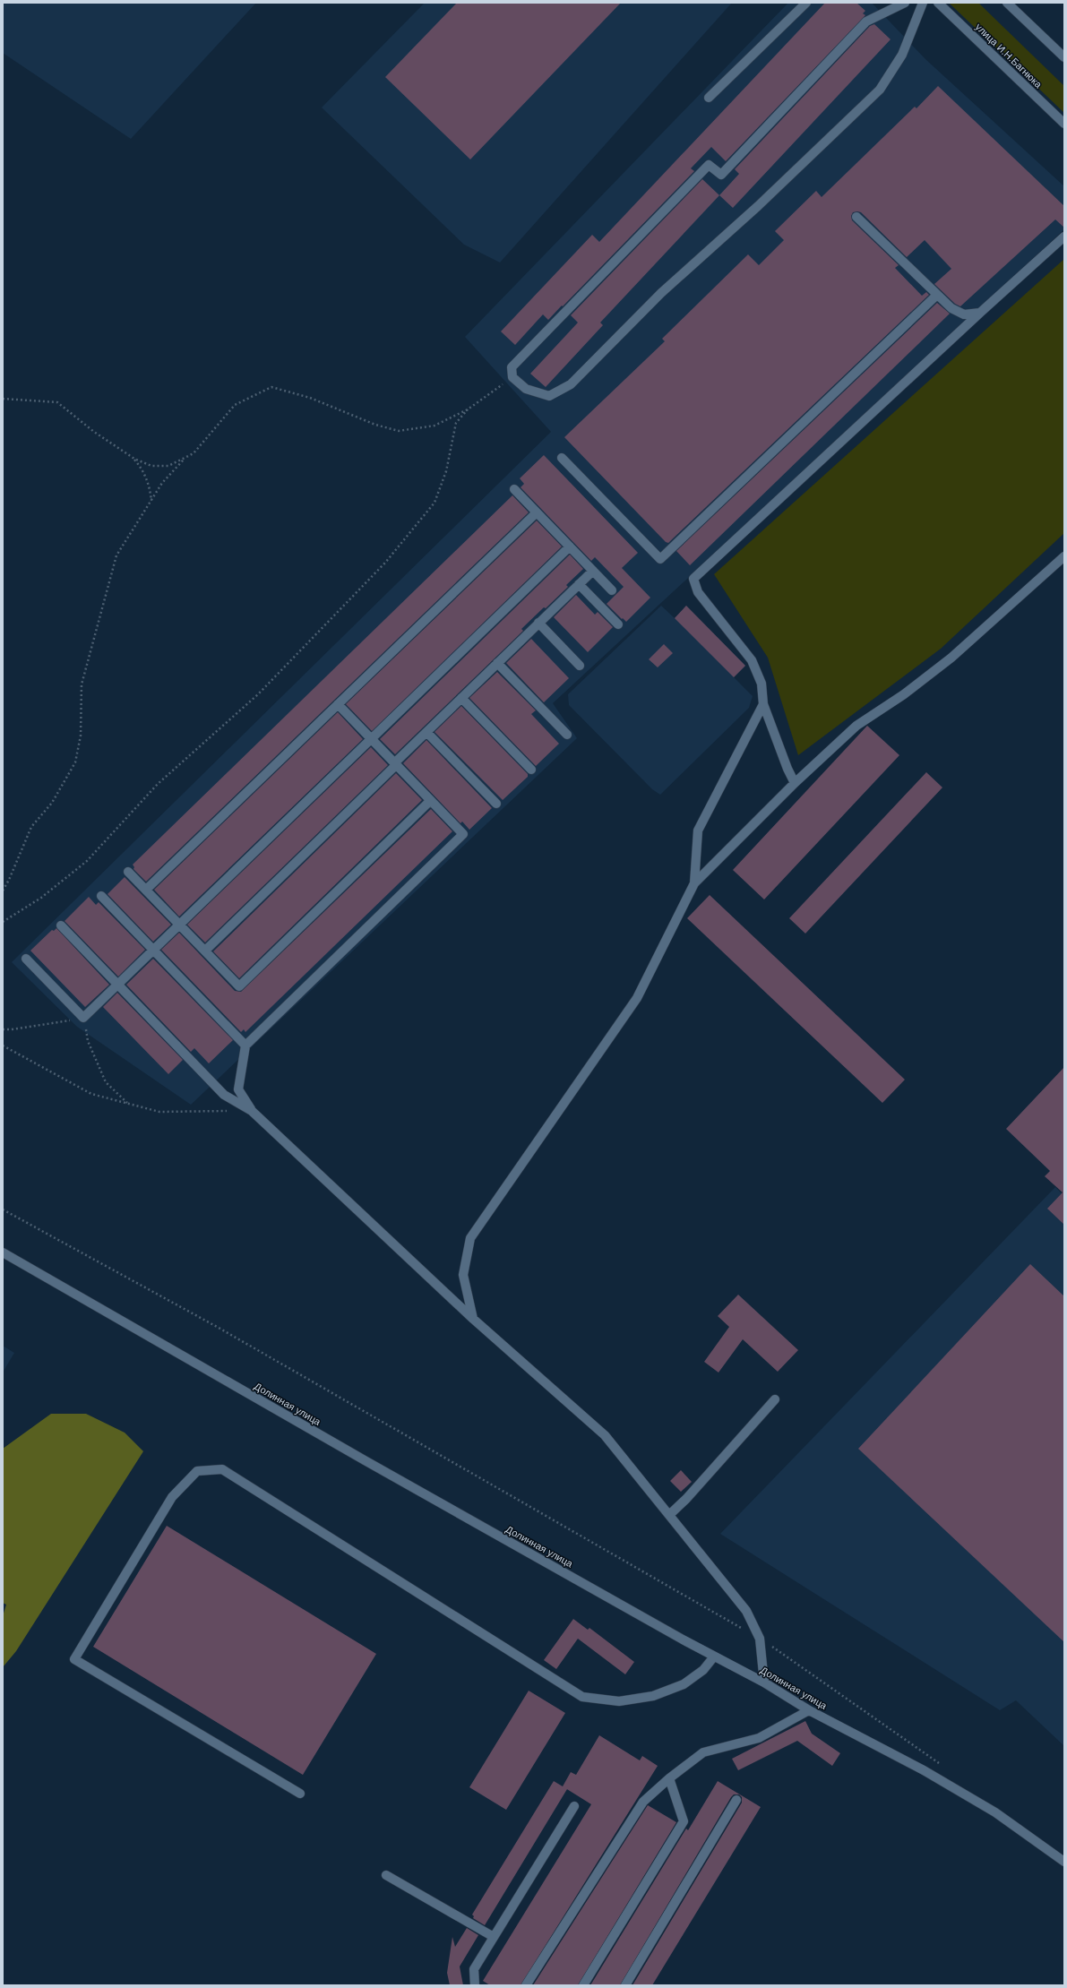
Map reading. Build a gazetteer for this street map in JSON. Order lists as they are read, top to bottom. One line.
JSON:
{"streets":{"street":["улица И.Н.Багнюка","Долинная улица"]}}
